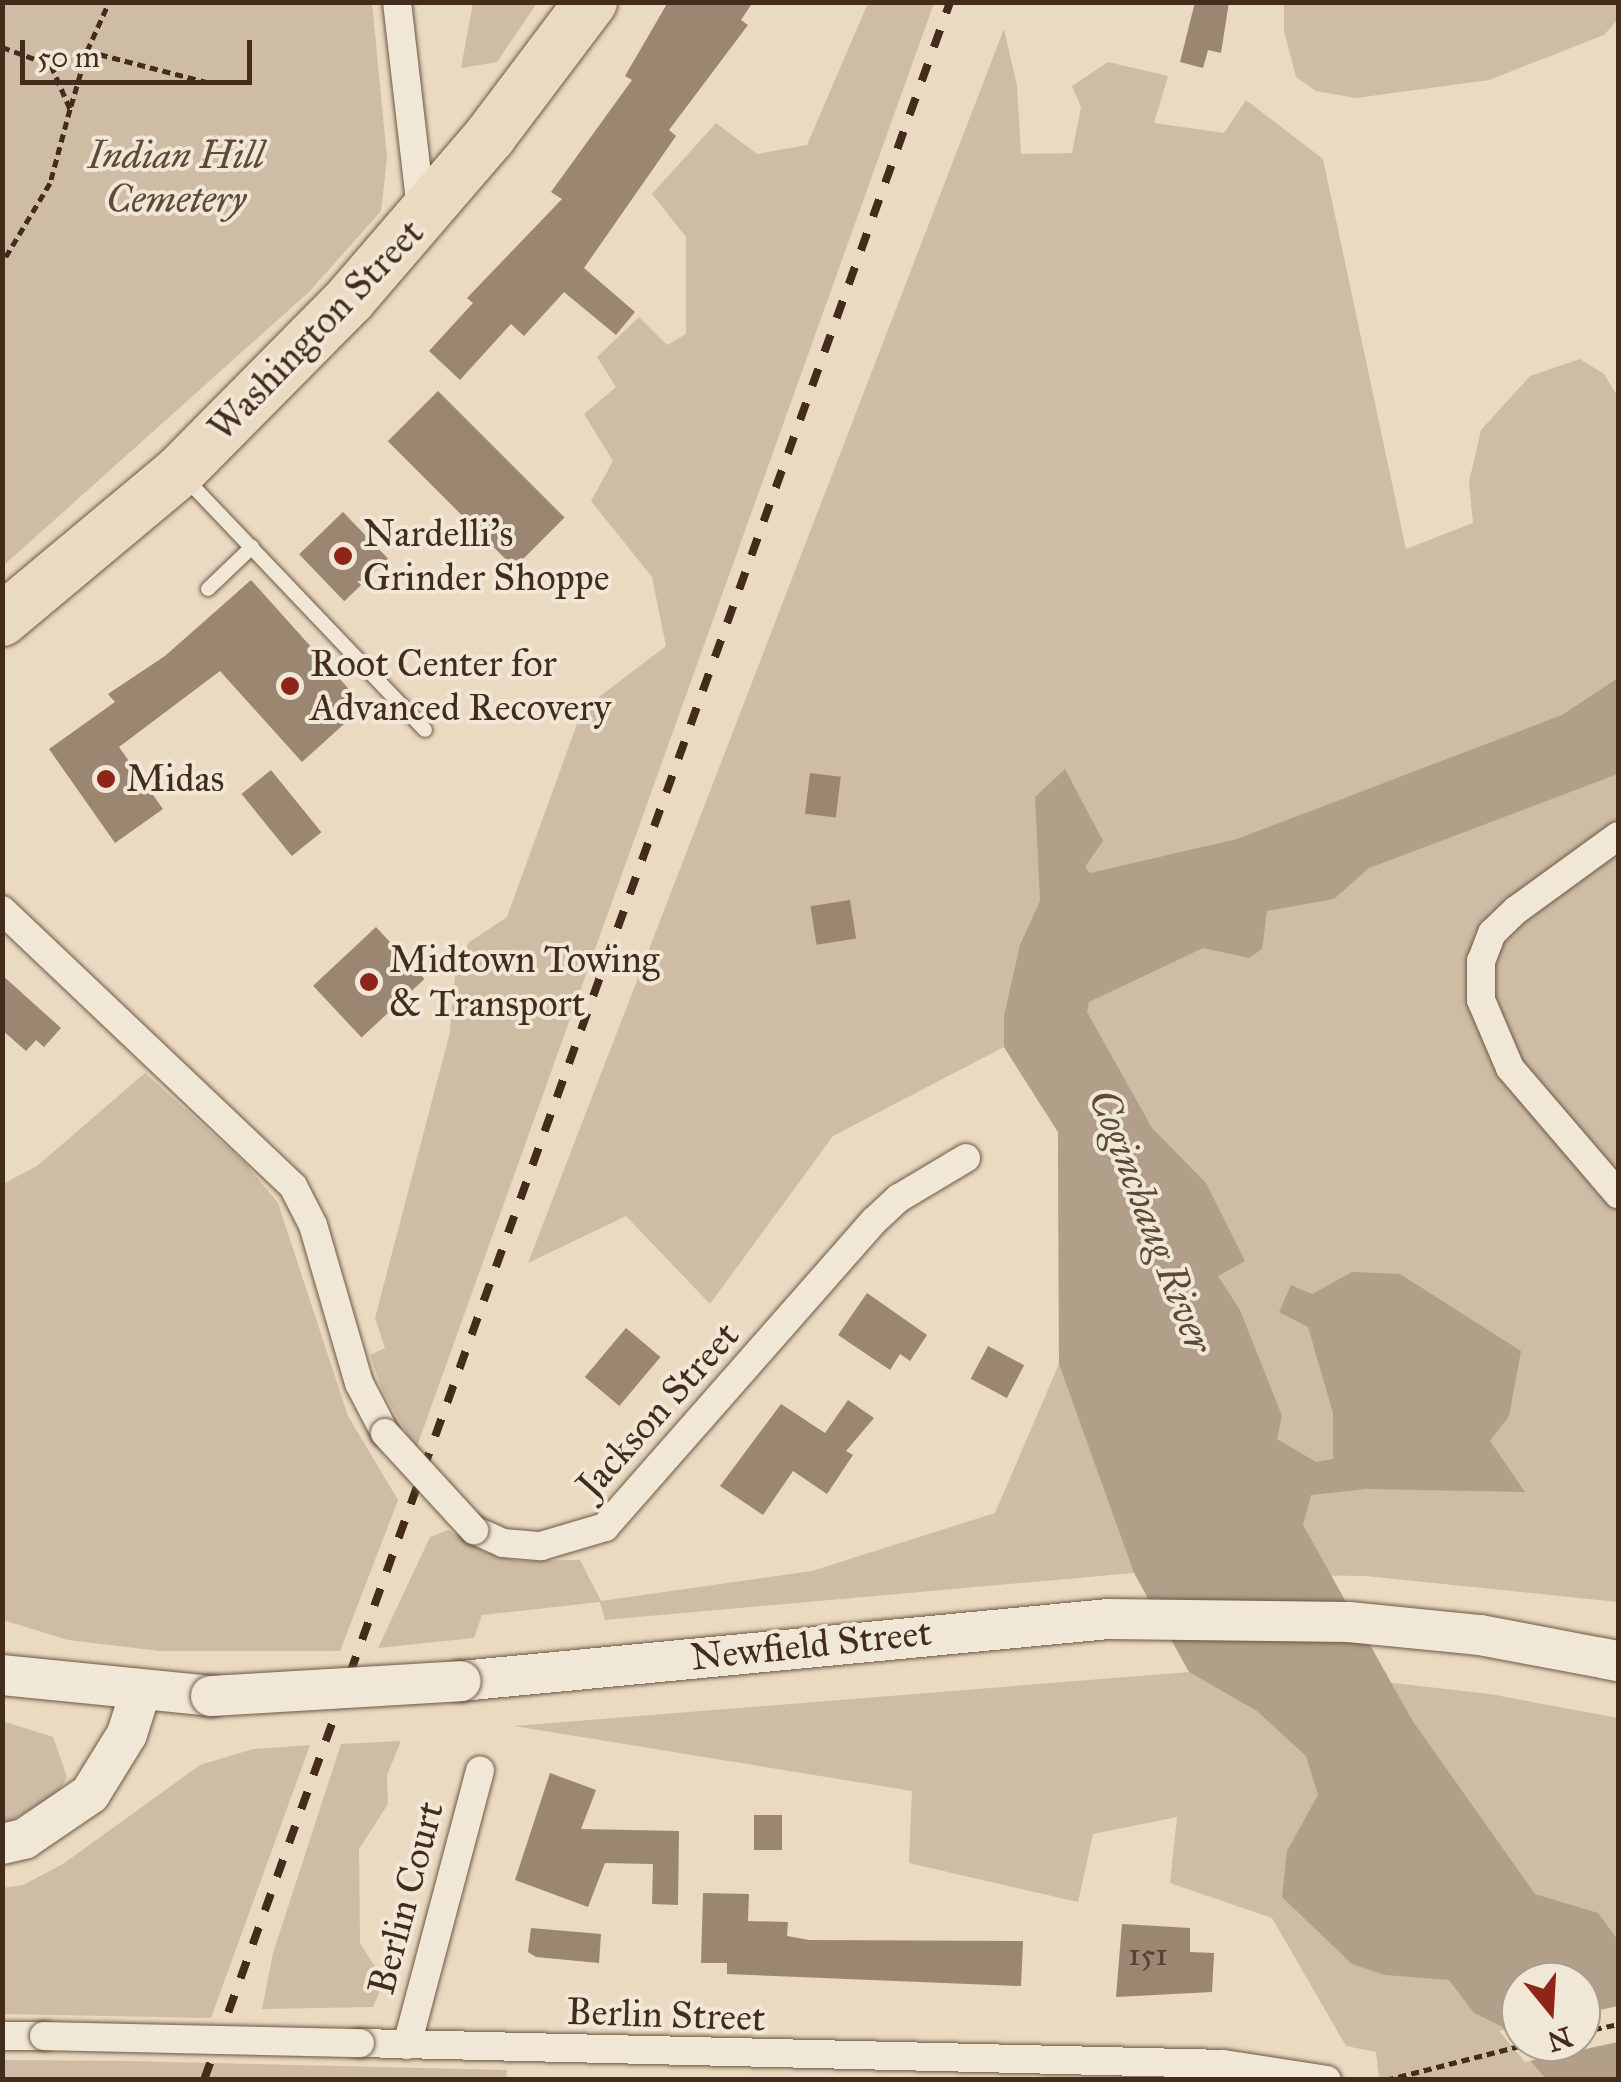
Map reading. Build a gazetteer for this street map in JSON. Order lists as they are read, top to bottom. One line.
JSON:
{"streets":{"highway":["Washington Street"],"main road":["Newfield Street"],"street":["Jackson Street","Berlin Court","Berlin Street"]},"crossings":[["Berlin Court","Berlin Street"]],"water":["Coginchaug River"],"parks":["Indian Hill Cemetery"],"places":["Nardelli's Grinder Shoppe","Root Center for Advanced Recovery","Midas","Midtown Towing & Transport"],"house_numbers":["151"],"scale_bar":"50 m","north":"bottom"}
